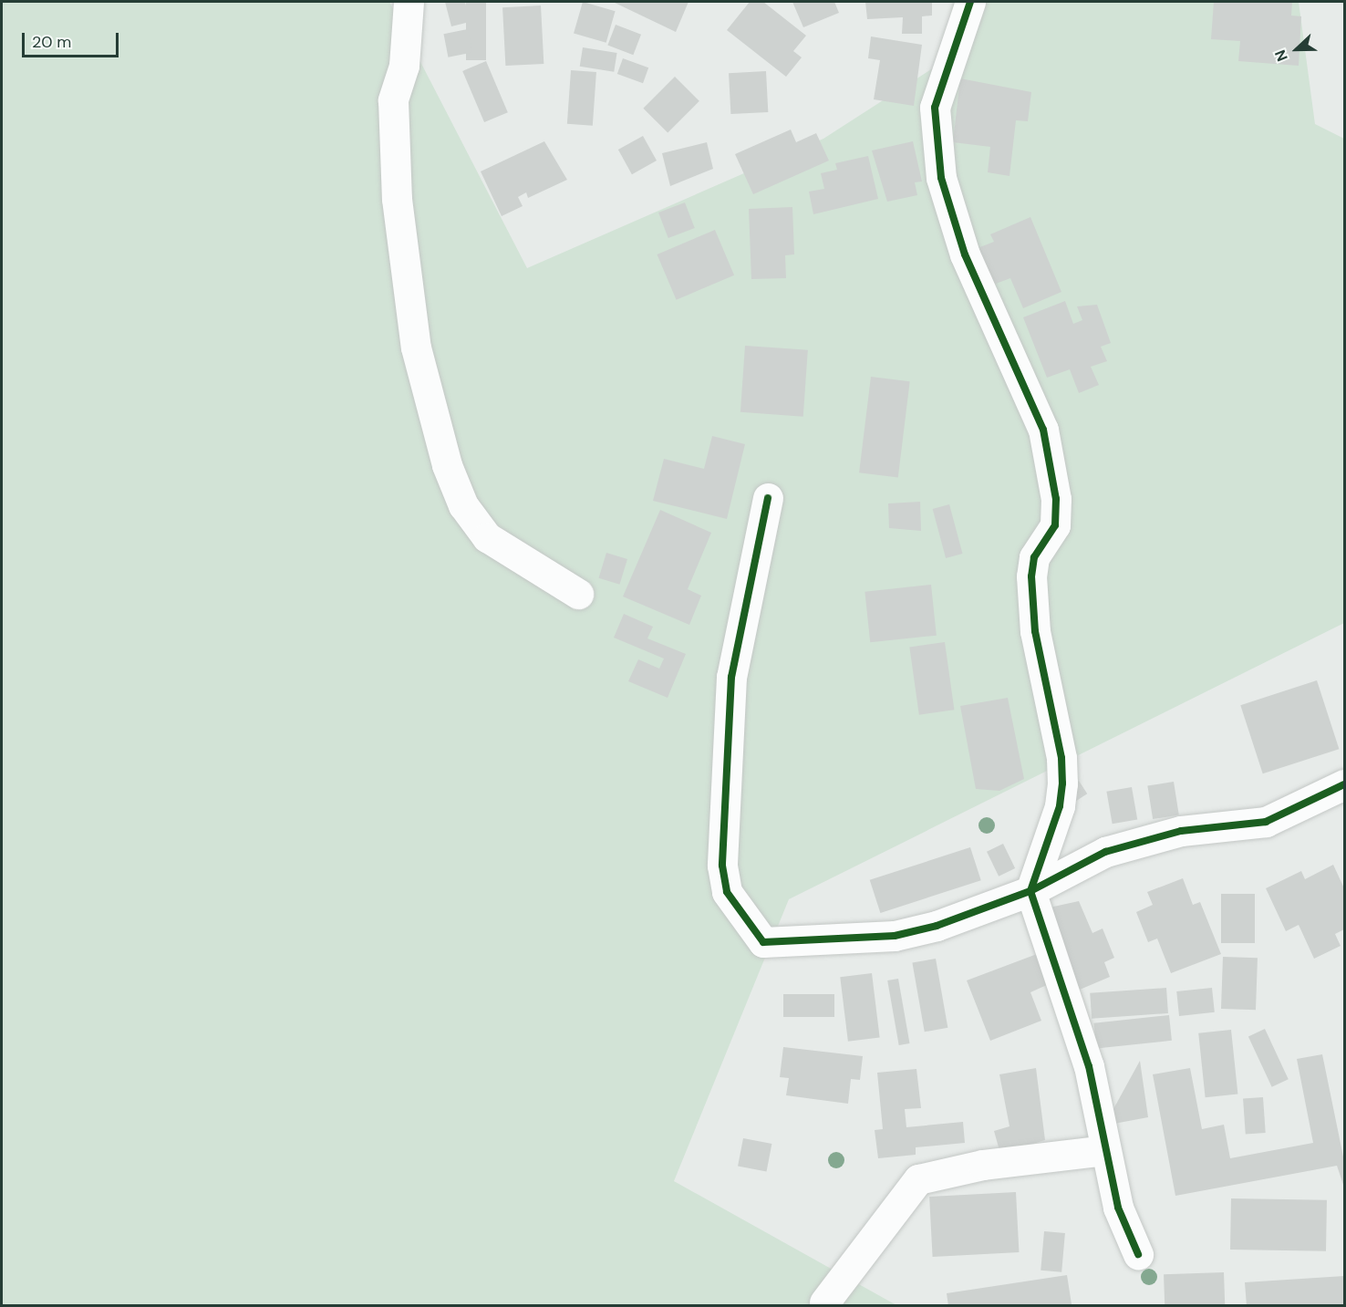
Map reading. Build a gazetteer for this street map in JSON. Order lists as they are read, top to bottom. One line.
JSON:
{"scale_bar":"20 m","north":"left"}
